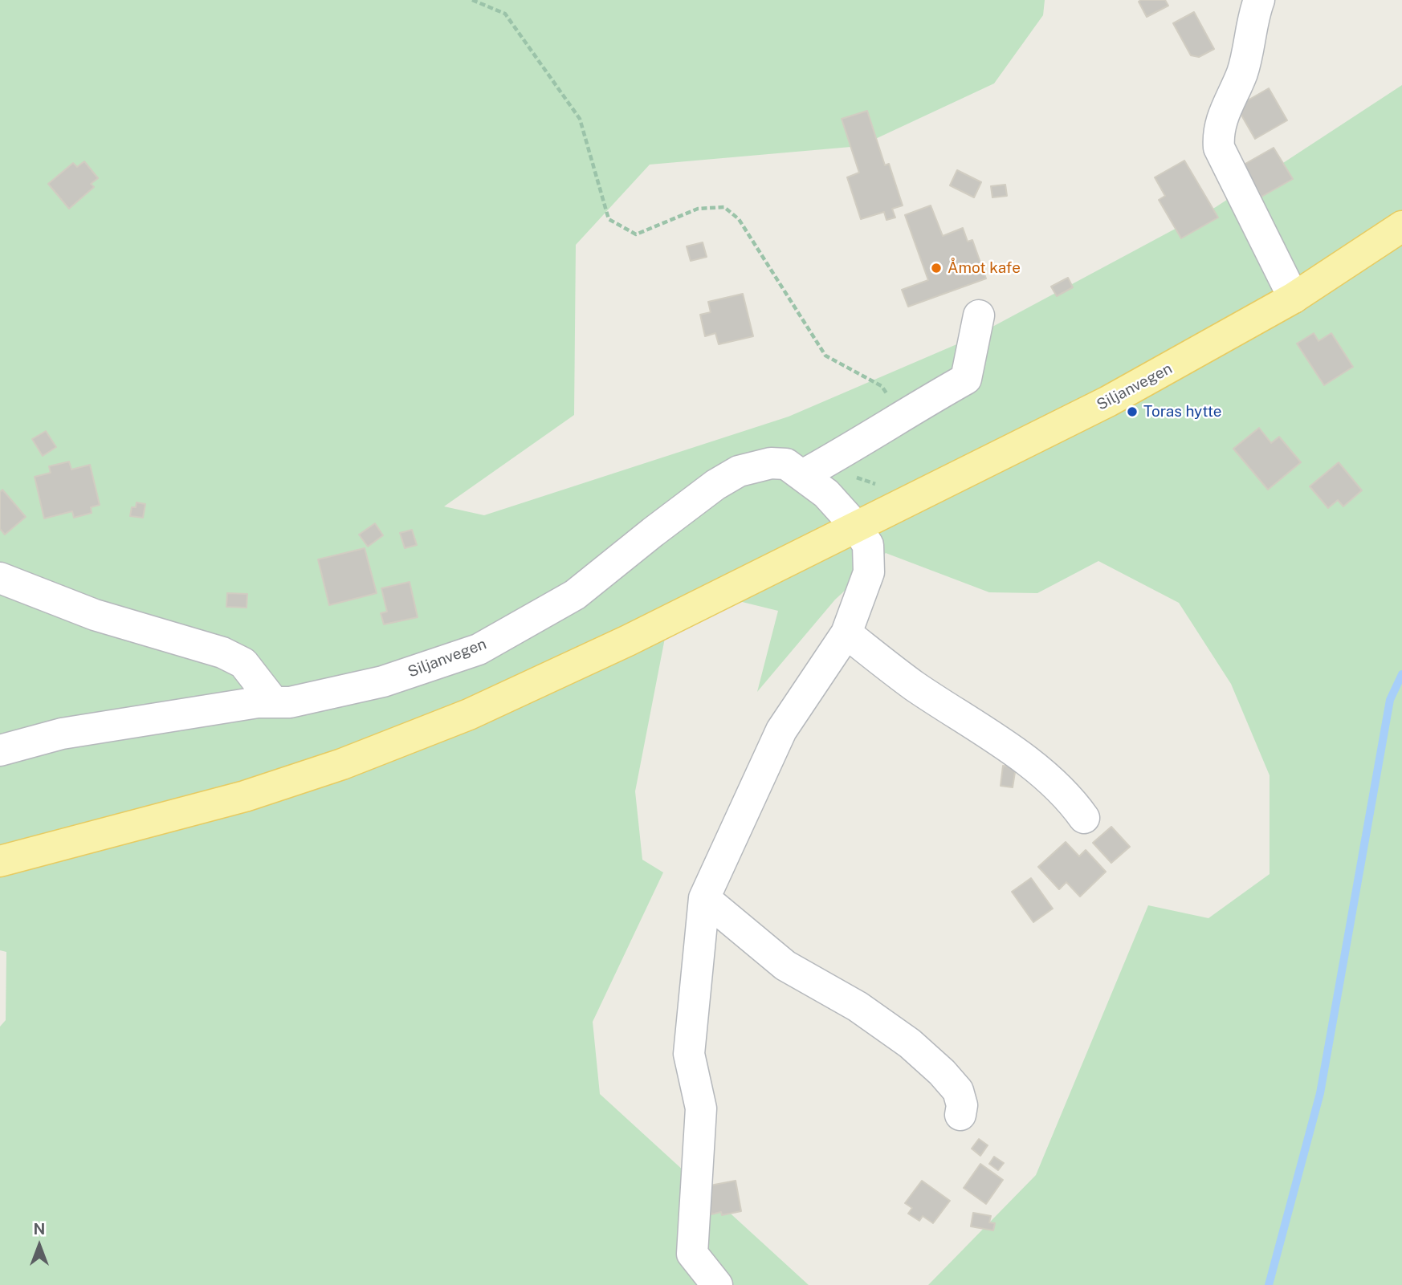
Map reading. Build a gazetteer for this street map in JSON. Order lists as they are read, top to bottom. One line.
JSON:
{"streets":{"main road":["Siljanvegen"]},"places":["Åmot kafe","Toras hytte"],"north":"top"}
